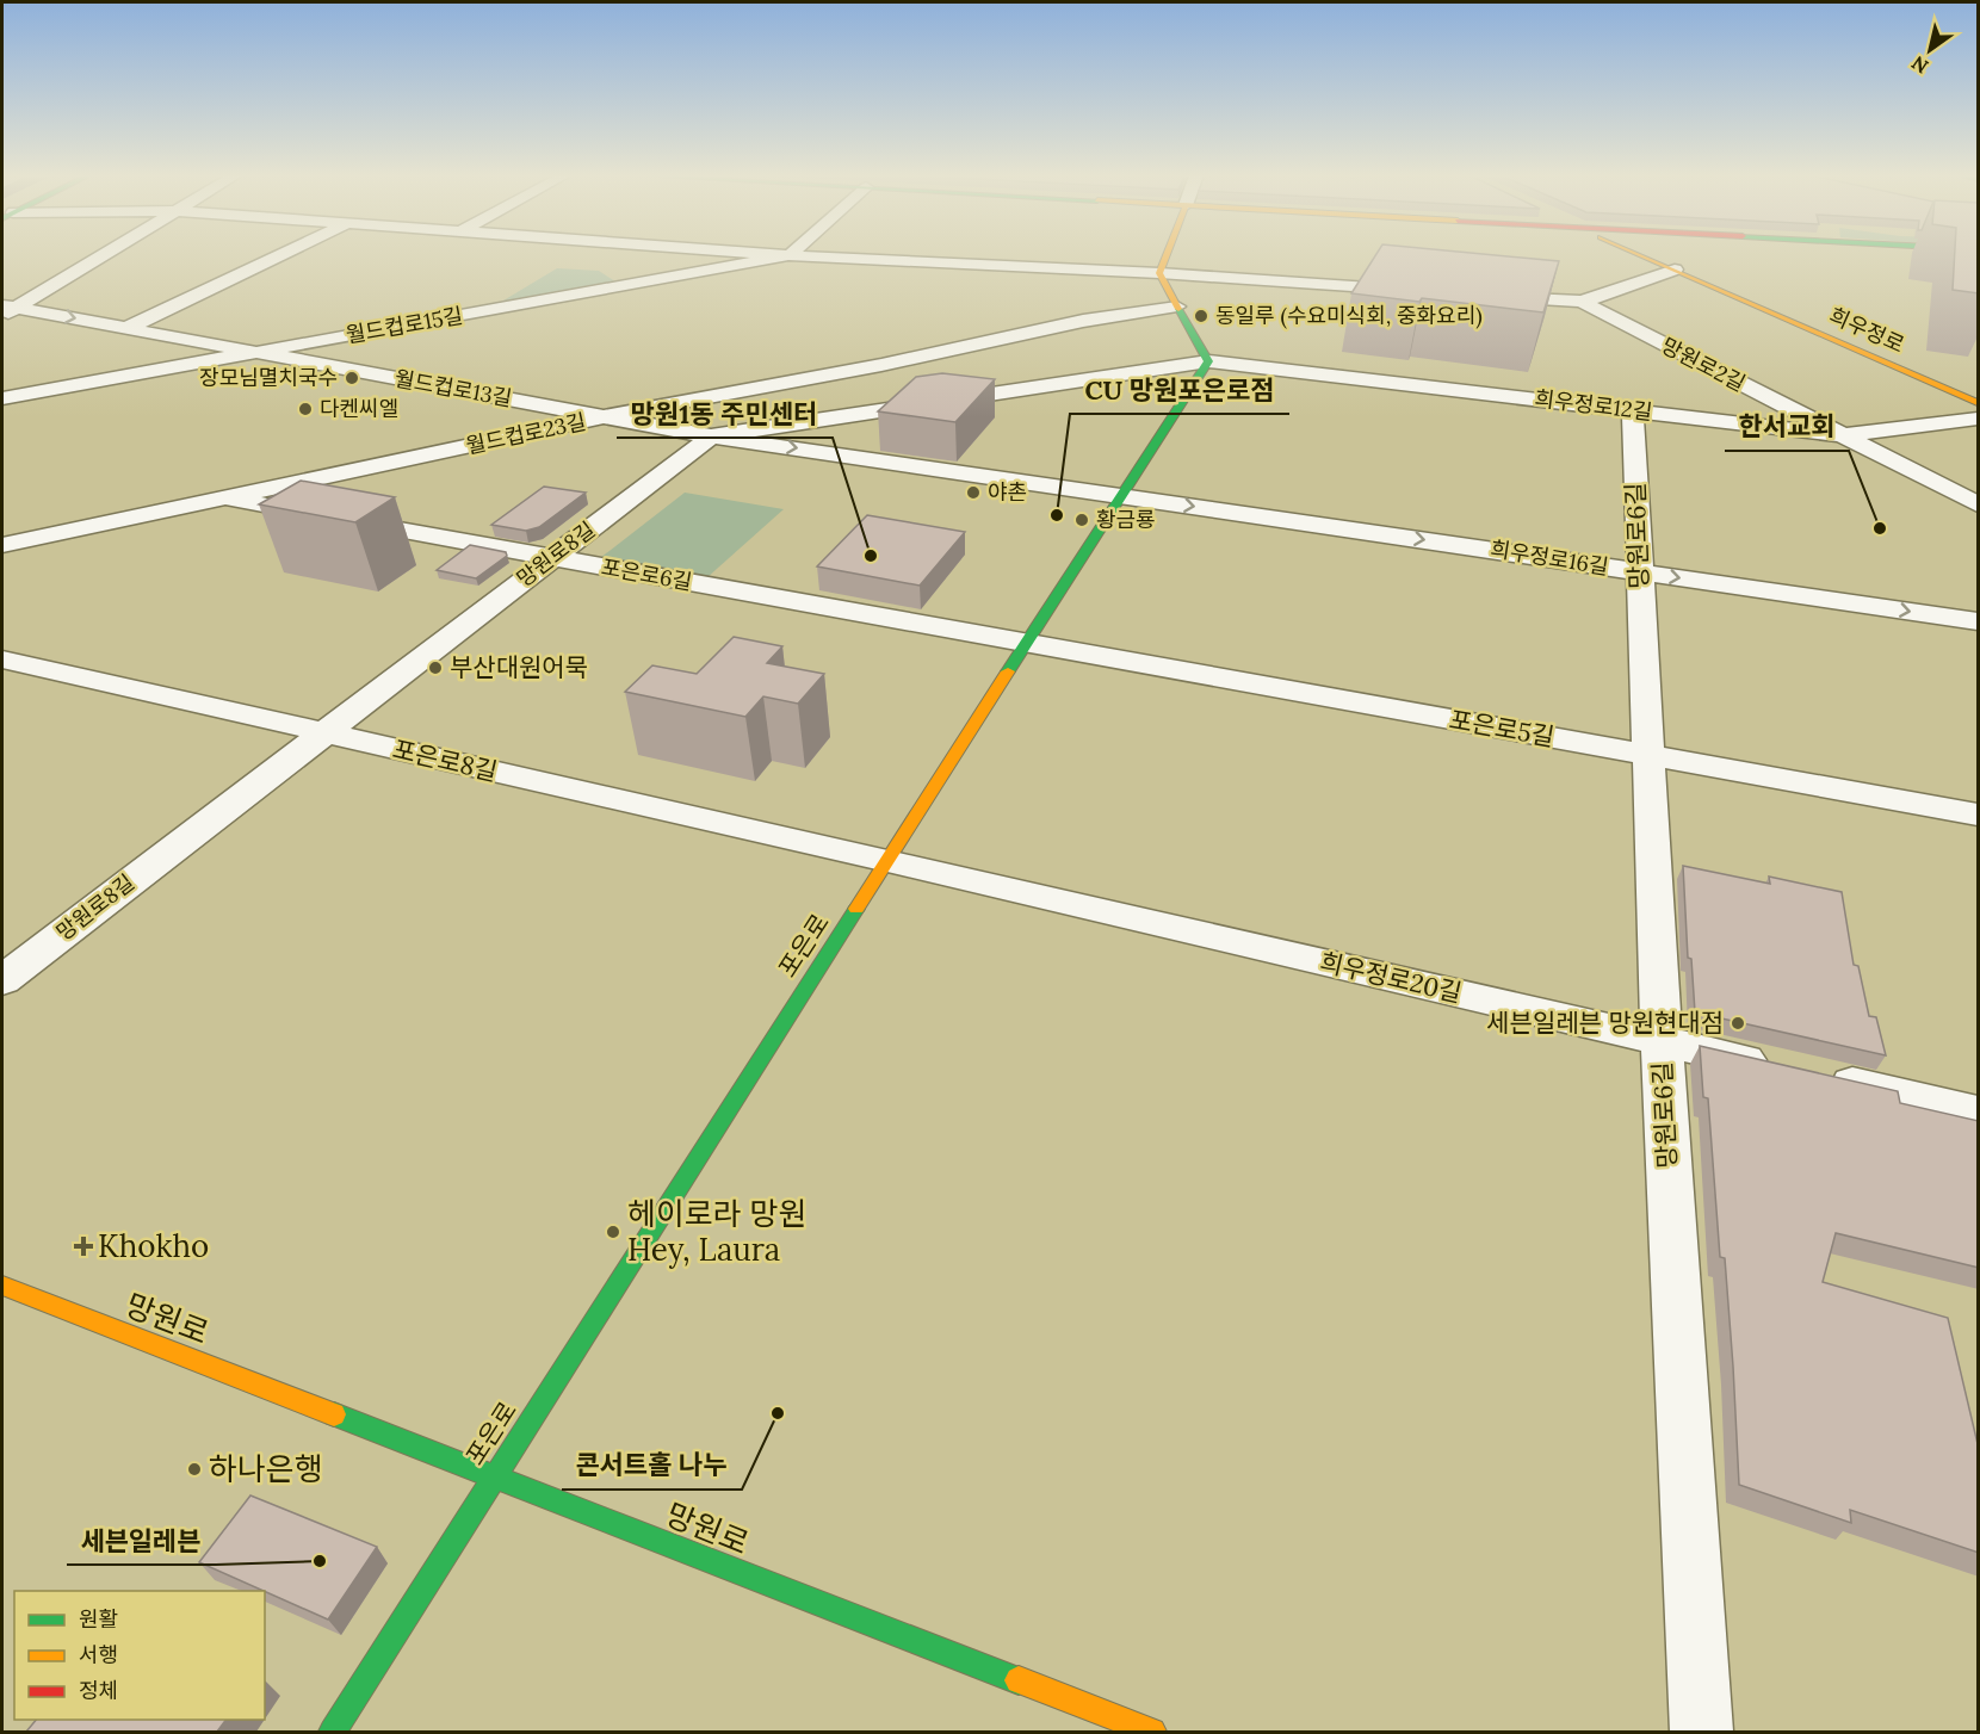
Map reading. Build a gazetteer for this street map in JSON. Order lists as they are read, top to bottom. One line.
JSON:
{"streets":{"main road":["희우정로","포은로","망원로"],"street":["월드컵로15길","망원로2길","월드컵로13길","희우정로12길","월드컵로23길","망원로6길","망원로8길","희우정로16길","포은로6길","포은로5길","포은로8길","희우정로20길"]},"crossings":[["월드컵로15길","월드컵로13길"],["망원로2길","희우정로12길"],["월드컵로13길","월드컵로23길"],["월드컵로13길","망원로8길"],["월드컵로13길","희우정로16길"],["월드컵로13길","포은로"],["희우정로12길","망원로6길"],["희우정로12길","망원로8길"],["희우정로12길","포은로"],["월드컵로23길","포은로6길"],["망원로6길","희우정로16길"],["망원로6길","포은로5길"],["망원로6길","희우정로20길"],["망원로8길","포은로6길"],["망원로8길","포은로8길"],["망원로8길","포은로"],["희우정로16길","포은로"],["포은로6길","포은로5길"],["포은로6길","포은로"],["포은로5길","포은로"],["포은로8길","포은로"],["포은로8길","희우정로20길"],["포은로","희우정로20길"],["포은로","망원로"]],"places":{"other":["동일루 (수요미식회, 중화요리)","장모님멸치국수","다켄씨엘","야촌","CU 망원포은로점","황금룡","한서교회","망원1동 주민센터","부산대원어묵","세븐일레븐 망원현대점","헤이로라 망원 Hey, Laura","콘서트홀 나누","하나은행","세븐일레븐"],"health":["Khokho"]},"legend":["원활","서행","정체"],"north":"bottom left"}
